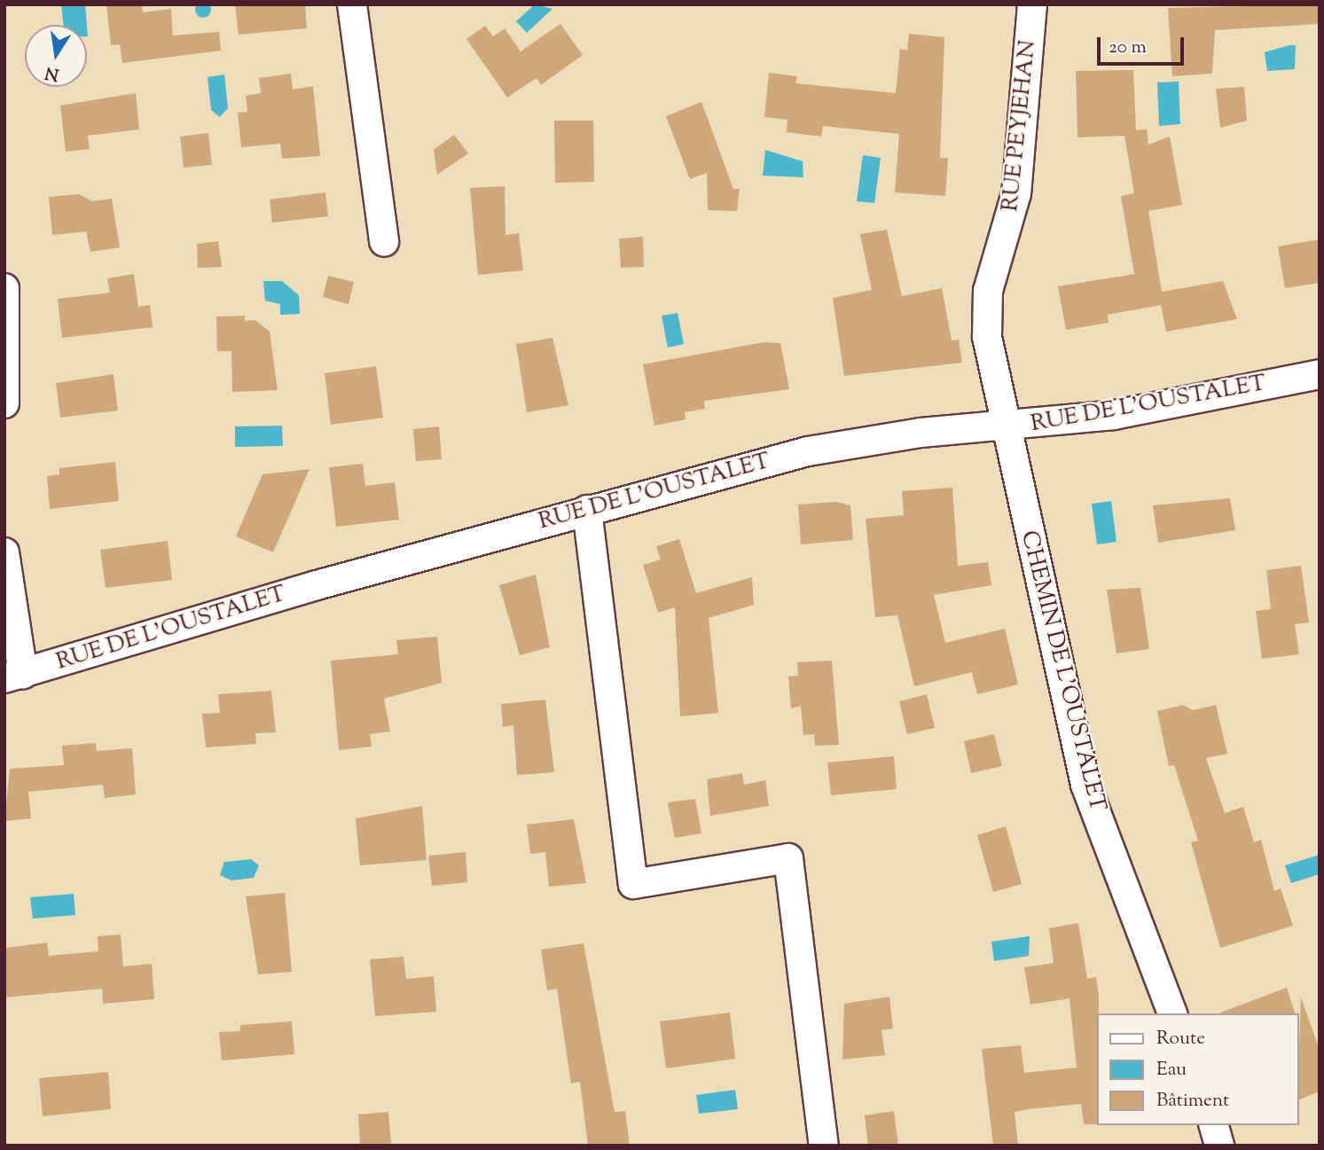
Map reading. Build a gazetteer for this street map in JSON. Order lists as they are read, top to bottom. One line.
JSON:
{"streets":{"street":["RUE PEYJEHAN","RUE DE L'OUSTALET","CHEMIN DE L'OUSTALET"]},"crossings":[["RUE PEYJEHAN","RUE DE L'OUSTALET"],["RUE PEYJEHAN","CHEMIN DE L'OUSTALET"],["RUE DE L'OUSTALET","CHEMIN DE L'OUSTALET"]],"legend":["Route","Eau","Bâtiment"],"scale_bar":"20 m","north":"bottom"}
